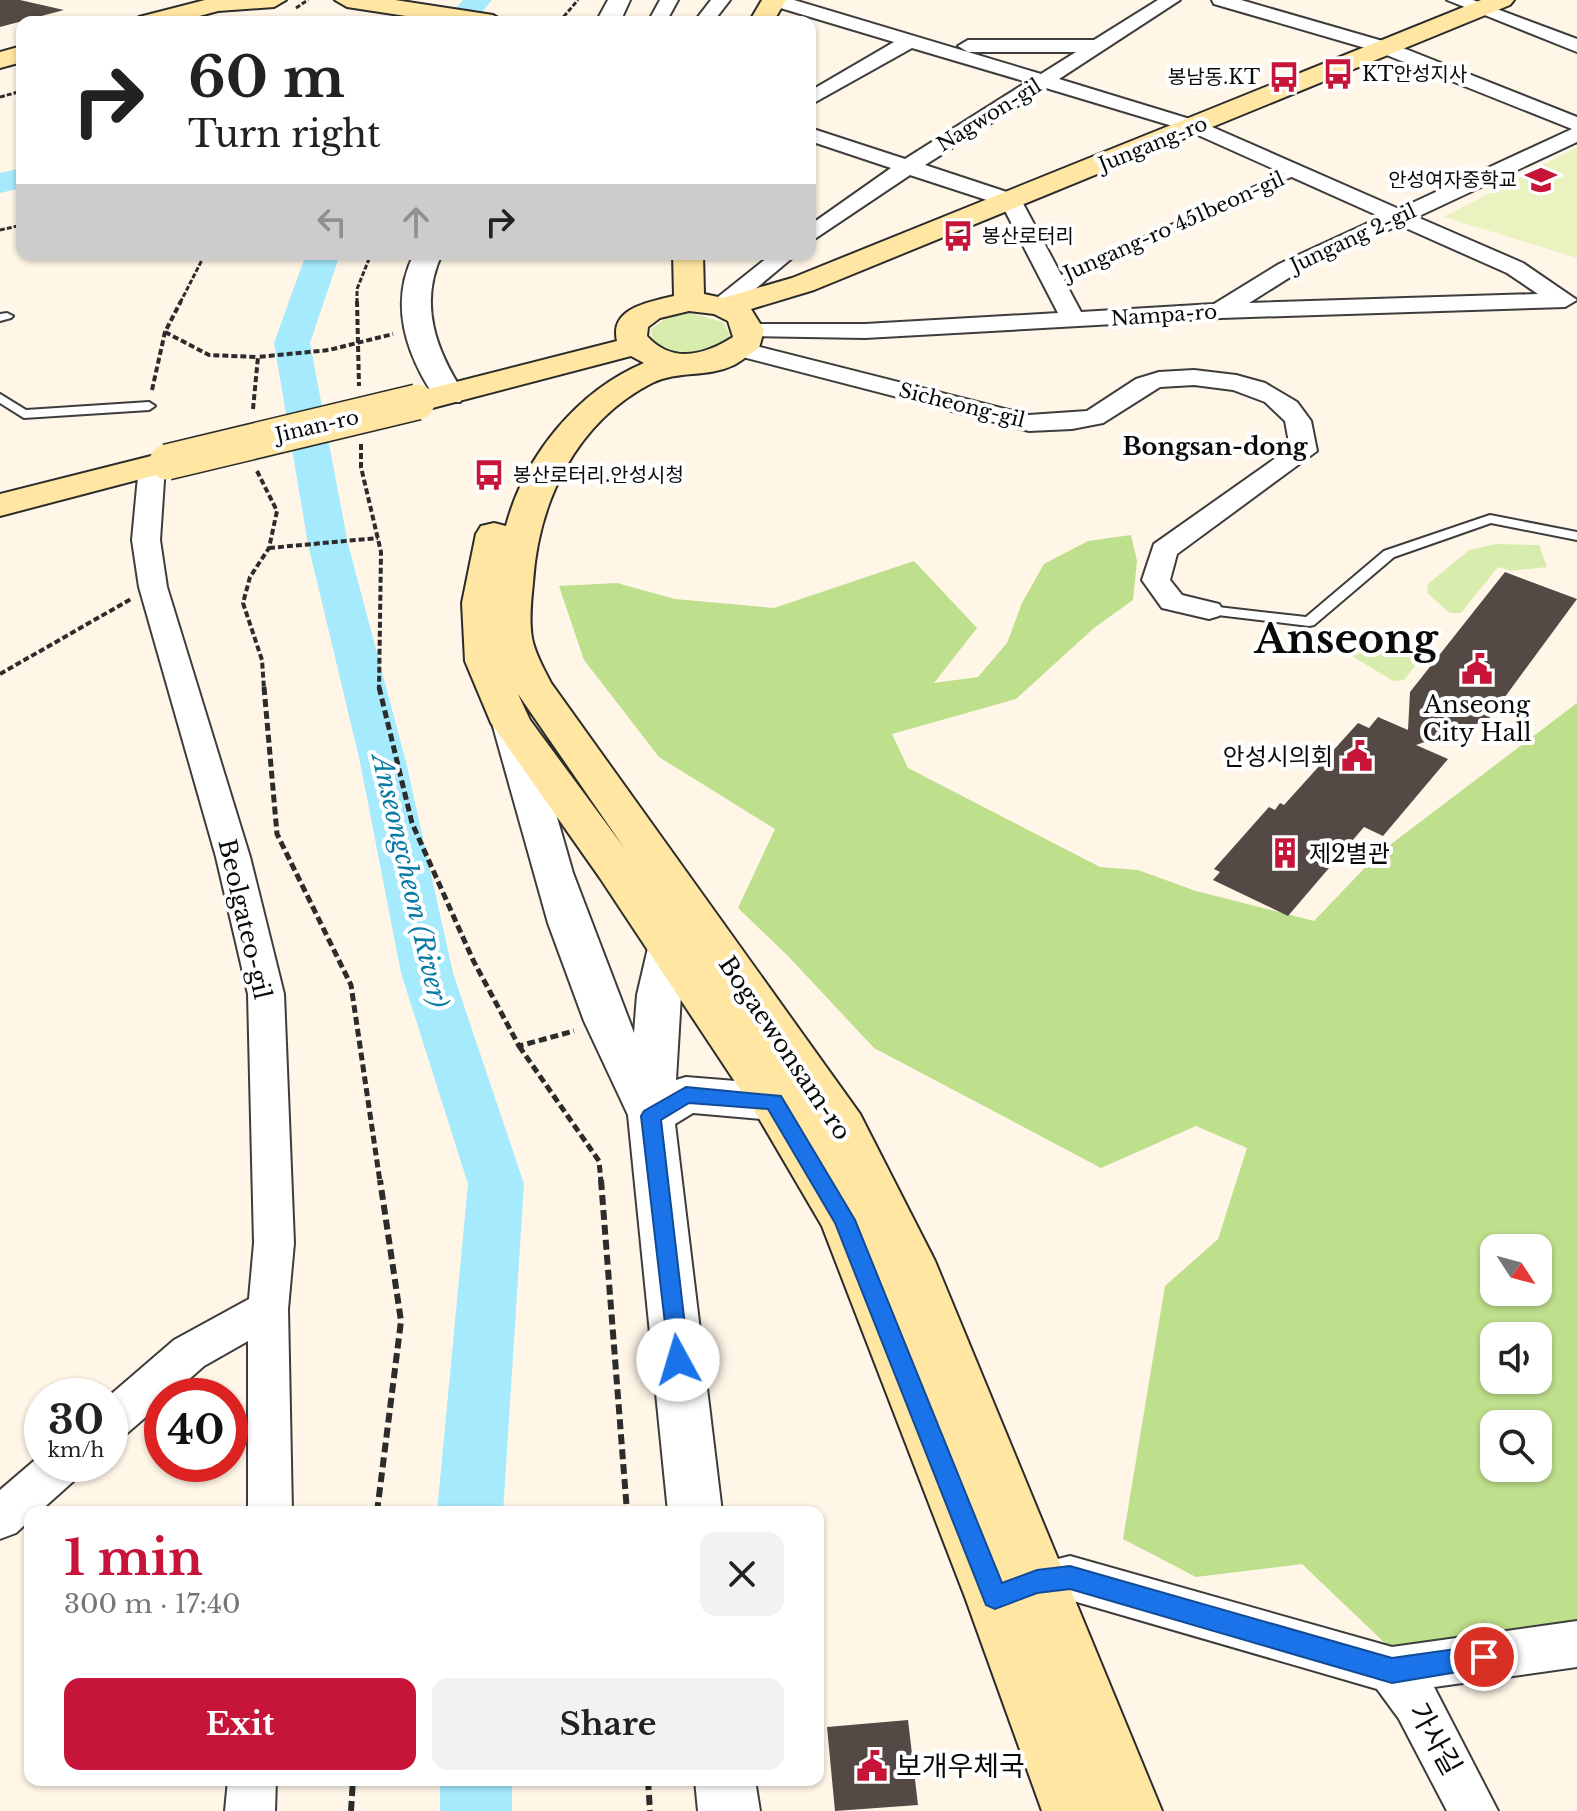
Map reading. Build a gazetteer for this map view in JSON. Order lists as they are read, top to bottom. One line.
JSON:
{"streets":{"main road":["Jungang-ro","Jinan-ro","Bogaewonsam-ro"],"street":["Nagwon-gil","Jungang-ro 451beon-gil","Jungang 2-gil","Nampa-ro","Sicheong-gil","Beolgateo-gil","가사길"]},"crossings":[["Nagwon-gil","Jungang-ro 451beon-gil"],["Jungang-ro","Jungang-ro 451beon-gil"],["Jungang-ro","Nampa-ro"],["Jungang-ro","Sicheong-gil"],["Jungang-ro 451beon-gil","Jungang 2-gil"],["Jungang-ro 451beon-gil","Nampa-ro"],["Jungang 2-gil","Nampa-ro"],["Nampa-ro","Sicheong-gil"],["Jinan-ro","Beolgateo-gil"],["Jinan-ro","Bogaewonsam-ro"]],"districts":["Bongsan-dong","Anseong"],"water":["Anseongcheon (River)"],"places":{"bus stop":["KT안성지사","봉남동.KT","봉산로터리","봉산로터리.안성시청"],"school or university":["안성여자중학교"],"public building":["Anseong City Hall","안성시의회","보개우체국"],"building":["제2별관"]},"north":"bottom right","page":{"turn":["60 m","Turn right"],"speed":"30 km/h","limit":"40","heading":["1 min","300 m · 17:40"],"buttons":["Exit","Share"]}}
